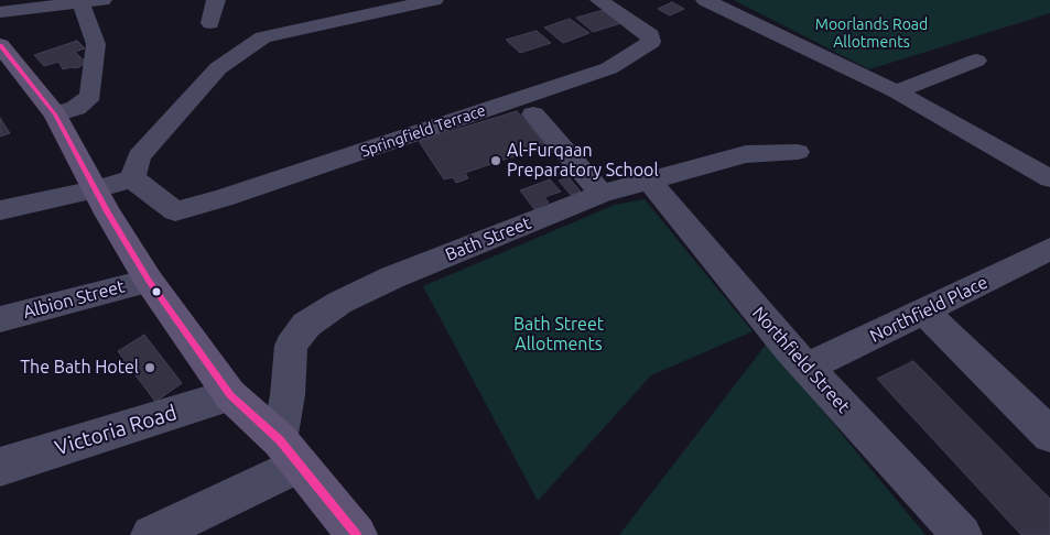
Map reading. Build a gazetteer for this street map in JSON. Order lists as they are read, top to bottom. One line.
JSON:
{"streets":{"street":["Springfield Terrace","Bath Street","Albion Street","Northfield Place","Northfield Street","Victoria Road"]},"crossings":[["Bath Street","Northfield Street"],["Northfield Place","Northfield Street"]],"parks":["Moorlands Road Allotments","Bath Street Allotments"],"places":["Al-Furqaan Preparatory School","The Bath Hotel"]}
